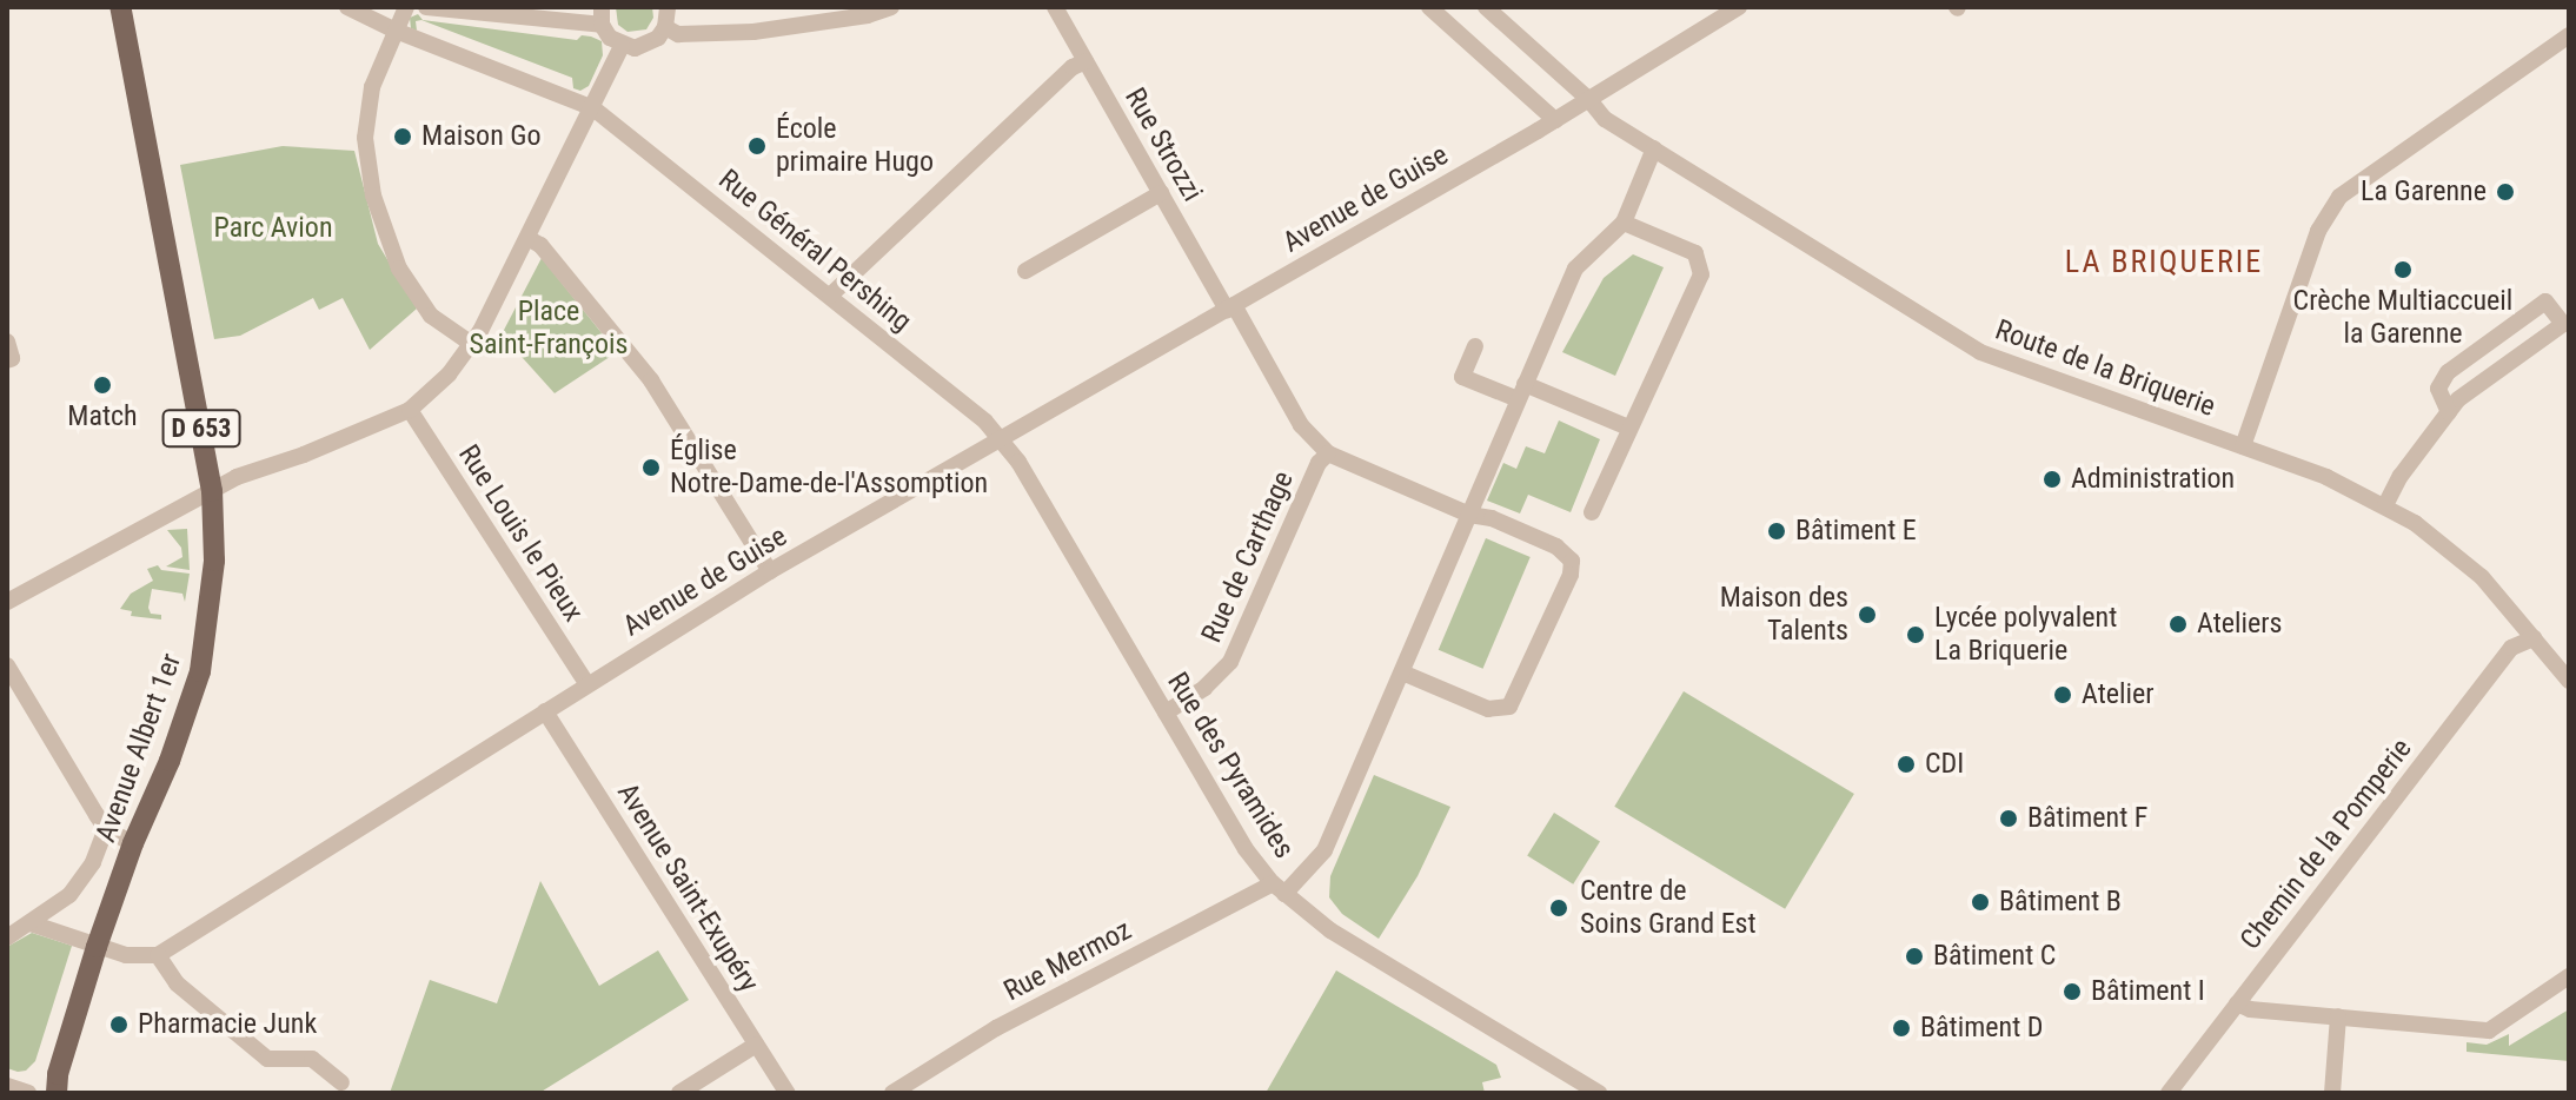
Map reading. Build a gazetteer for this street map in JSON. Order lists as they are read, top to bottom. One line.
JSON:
{"streets":{"main road":["D 653","Avenue Albert 1er"],"street":["Rue Strozzi","Avenue de Guise","Rue Général Pershing","Route de la Briquerie","Rue Louis le Pieux","Rue de Carthage","Rue des Pyramides","Chemin de la Pomperie","Avenue Saint-Exupéry","Rue Mermoz"]},"crossings":[["Rue Strozzi","Avenue de Guise"],["Rue Strozzi","Rue de Carthage"],["Avenue de Guise","Rue Général Pershing"],["Avenue de Guise","Route de la Briquerie"],["Avenue de Guise","Rue Louis le Pieux"],["Avenue de Guise","Rue des Pyramides"],["Avenue de Guise","Avenue Saint-Exupéry"],["Rue Général Pershing","Rue des Pyramides"],["Route de la Briquerie","Chemin de la Pomperie"],["D 653","Avenue Albert 1er"],["Rue de Carthage","Rue des Pyramides"],["Rue des Pyramides","Rue Mermoz"]],"districts":["LA BRIQUERIE"],"parks":["Parc Avion","Place Saint-François"],"places":["Maison Go","École primaire Hugo","La Garenne","Crèche Multiaccueil la Garenne","Match","Église Notre-Dame-de-l'Assomption","Administration","Bâtiment E","Maison des Talents","Ateliers","Lycée polyvalent La Briquerie","Atelier","CDI","Bâtiment F","Bâtiment B","Centre de Soins Grand Est","Bâtiment C","Bâtiment I","Pharmacie Junk","Bâtiment D"]}
